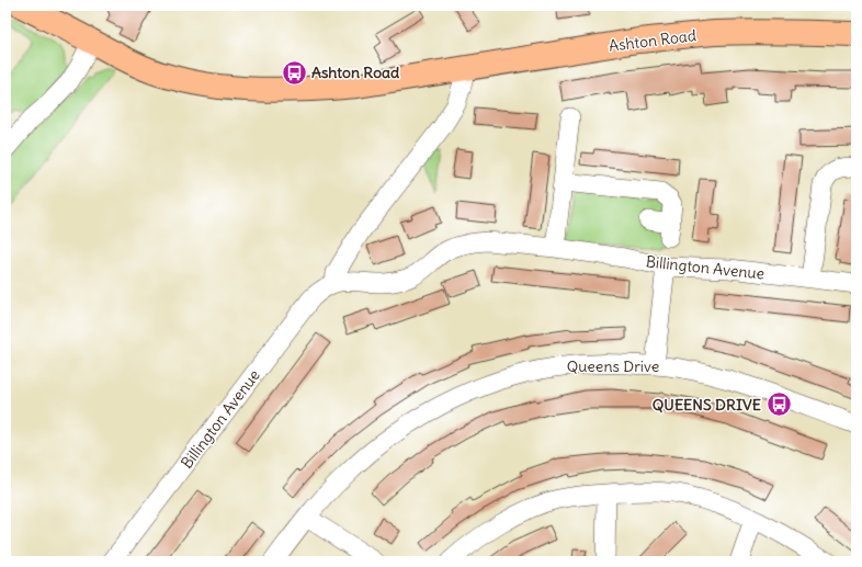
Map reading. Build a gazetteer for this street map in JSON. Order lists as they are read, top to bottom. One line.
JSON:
{"streets":{"main road":["Ashton Road"],"street":["Billington Avenue","Queens Drive"]},"places":{"bus stop":["Ashton Road","QUEENS DRIVE"]}}
